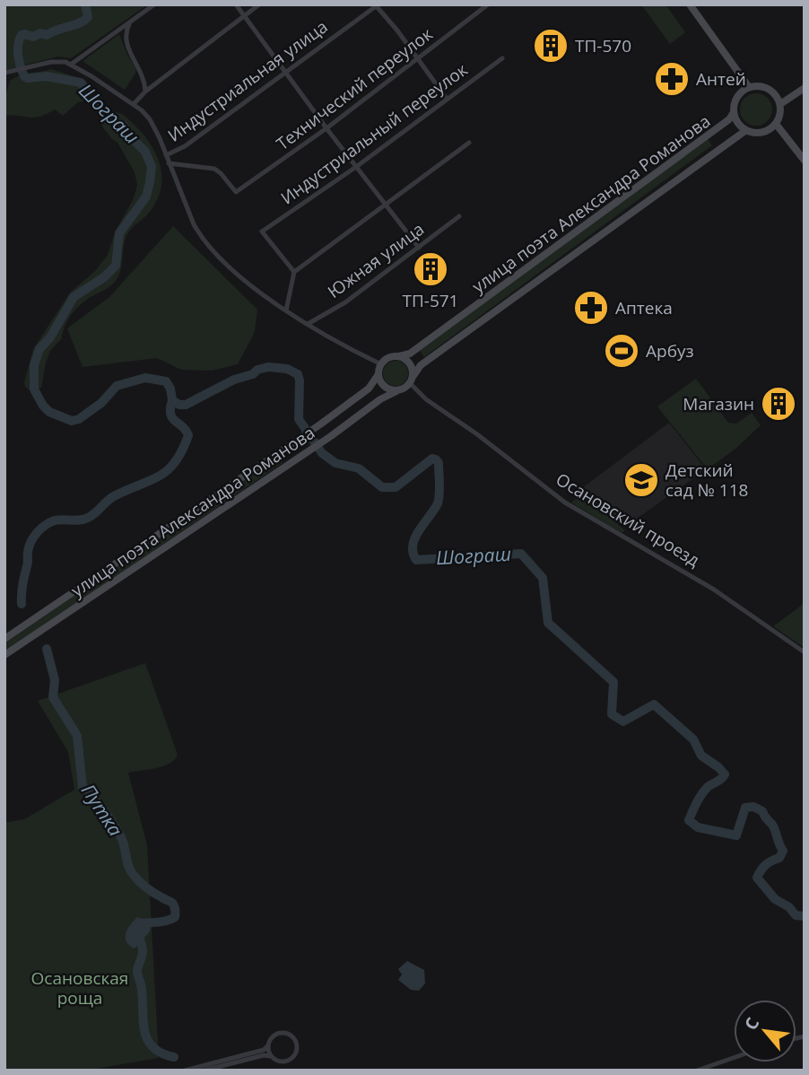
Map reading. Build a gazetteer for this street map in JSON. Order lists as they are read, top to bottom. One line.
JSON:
{"streets":{"main road":["улица поэта Александра Романова"],"street":["Индустриальная улица","Технический переулок","Индустриальный переулок","Южная улица","Осановский проезд"]},"crossings":[["улица поэта Александра Романова","Осановский проезд"]],"water":["Шограш","Путка"],"parks":["Осановская роща"],"places":{"building":["ТП-570","ТП-571","Магазин"],"pharmacy":["Антей","Аптека"],"sports":["Арбуз"],"school or university":["Детский сад № 118"]},"north":"top left"}
